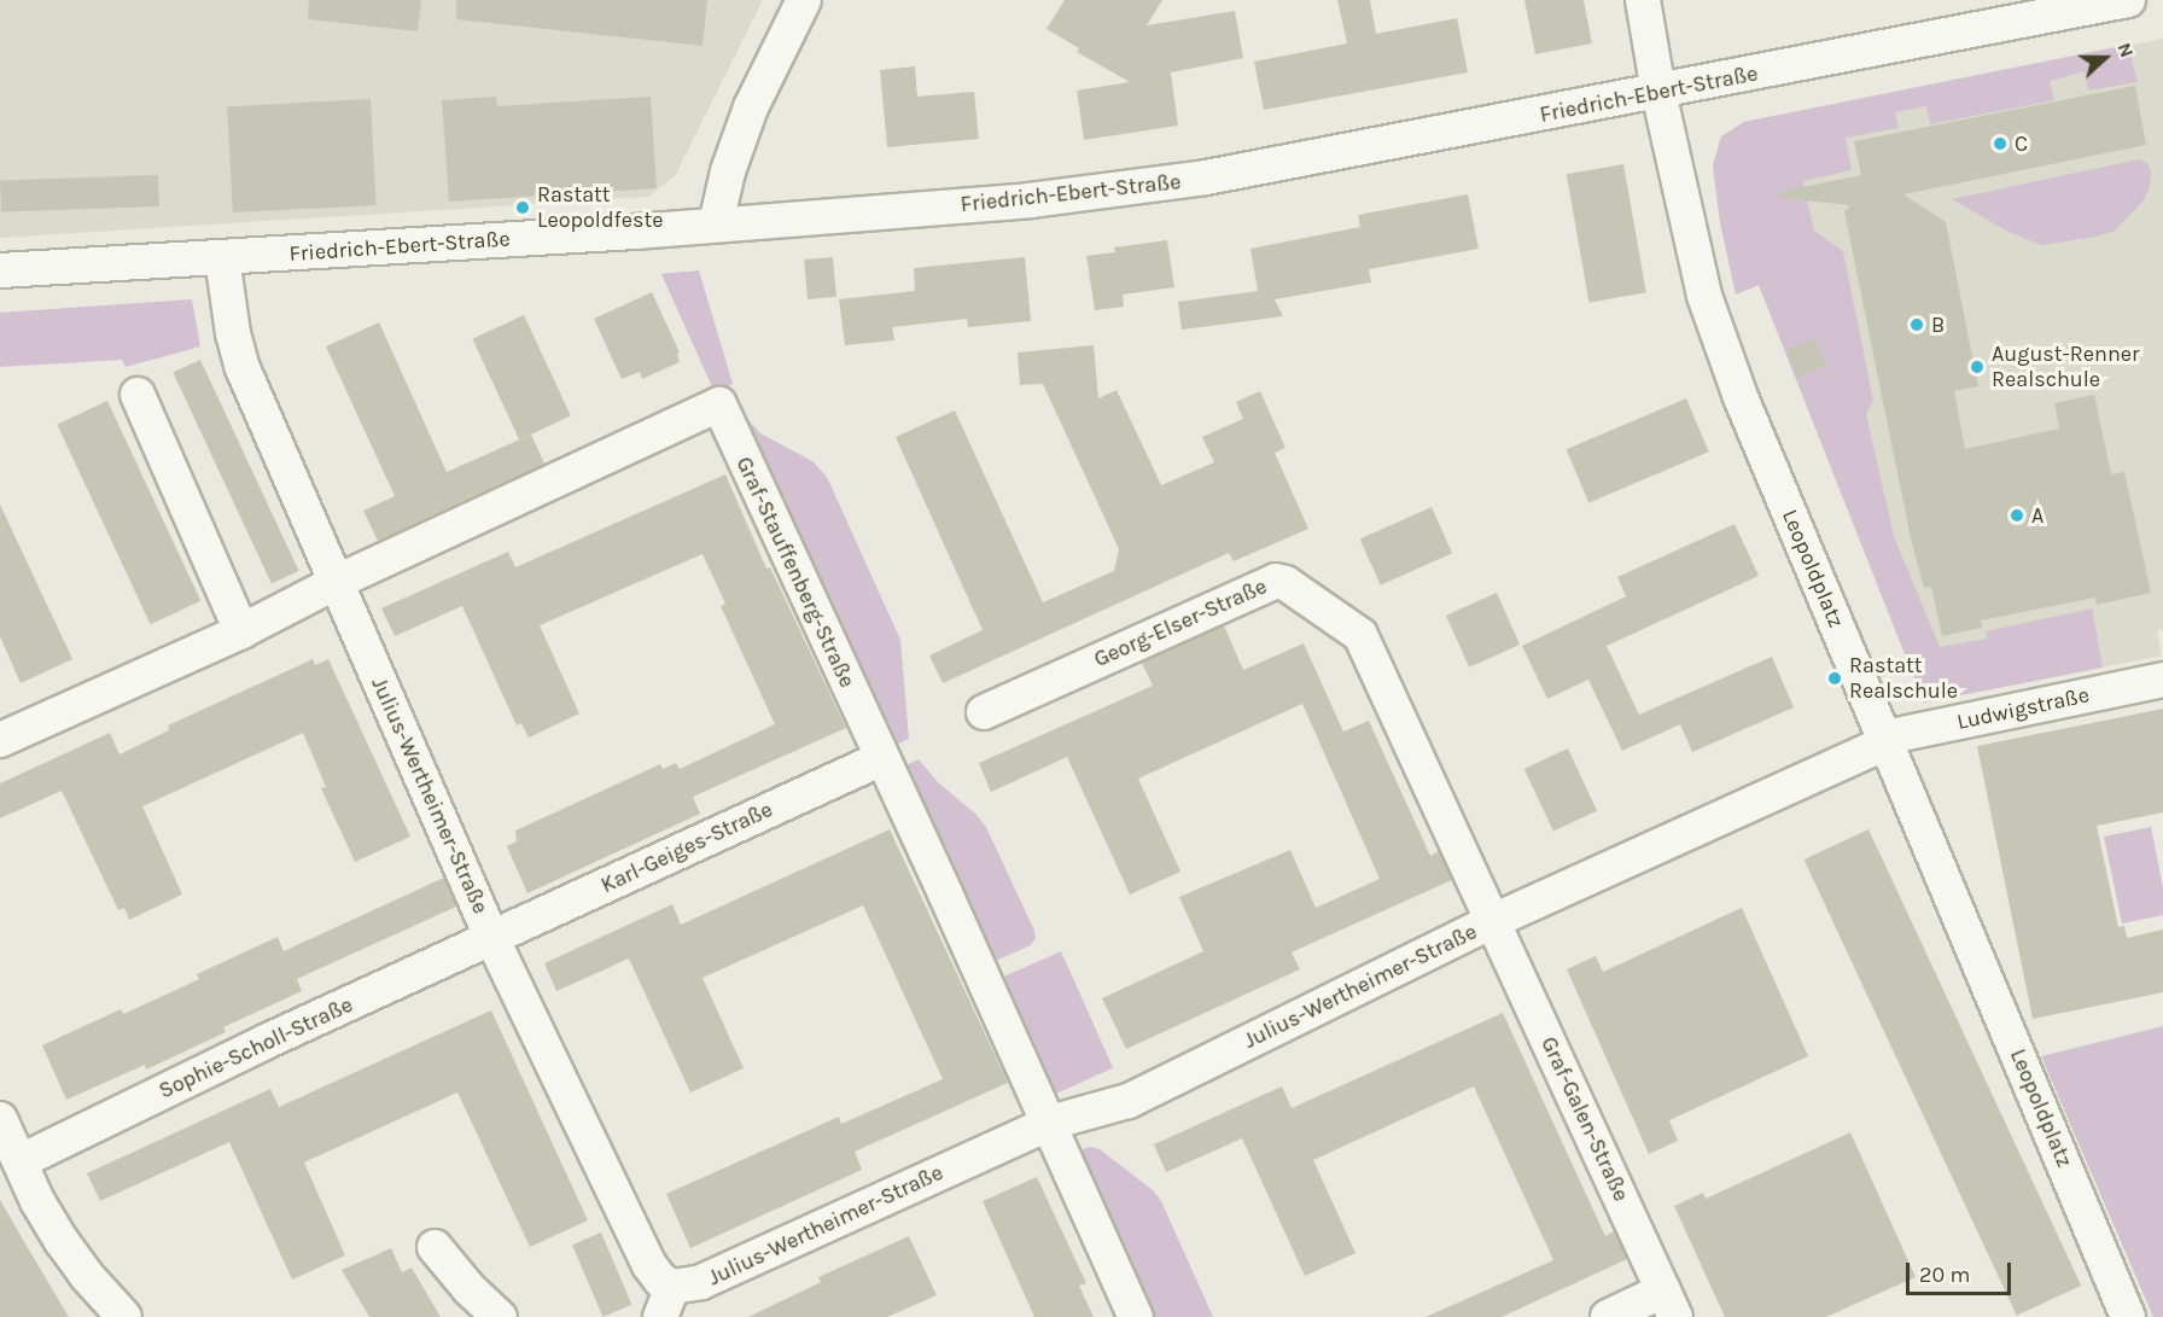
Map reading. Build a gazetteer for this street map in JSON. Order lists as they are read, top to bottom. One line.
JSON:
{"streets":{"street":["Friedrich-Ebert-Straße","Leopoldplatz","Graf-Stauffenberg-Straße","Georg-Elser-Straße","Ludwigstraße","Julius-Wertheimer-Straße","Karl-Geiges-Straße","Sophie-Scholl-Straße","Graf-Galen-Straße"]},"crossings":[["Friedrich-Ebert-Straße","Leopoldplatz"],["Friedrich-Ebert-Straße","Julius-Wertheimer-Straße"],["Leopoldplatz","Ludwigstraße"],["Leopoldplatz","Julius-Wertheimer-Straße"],["Graf-Stauffenberg-Straße","Julius-Wertheimer-Straße"],["Graf-Stauffenberg-Straße","Karl-Geiges-Straße"],["Georg-Elser-Straße","Julius-Wertheimer-Straße"],["Georg-Elser-Straße","Graf-Galen-Straße"],["Ludwigstraße","Julius-Wertheimer-Straße"],["Julius-Wertheimer-Straße","Karl-Geiges-Straße"],["Julius-Wertheimer-Straße","Sophie-Scholl-Straße"],["Julius-Wertheimer-Straße","Graf-Galen-Straße"],["Karl-Geiges-Straße","Sophie-Scholl-Straße"]],"places":["C","Rastatt Leopoldfeste","B","August-Renner Realschule","A","Rastatt Realschule"],"scale_bar":"20 m","north":"right"}
